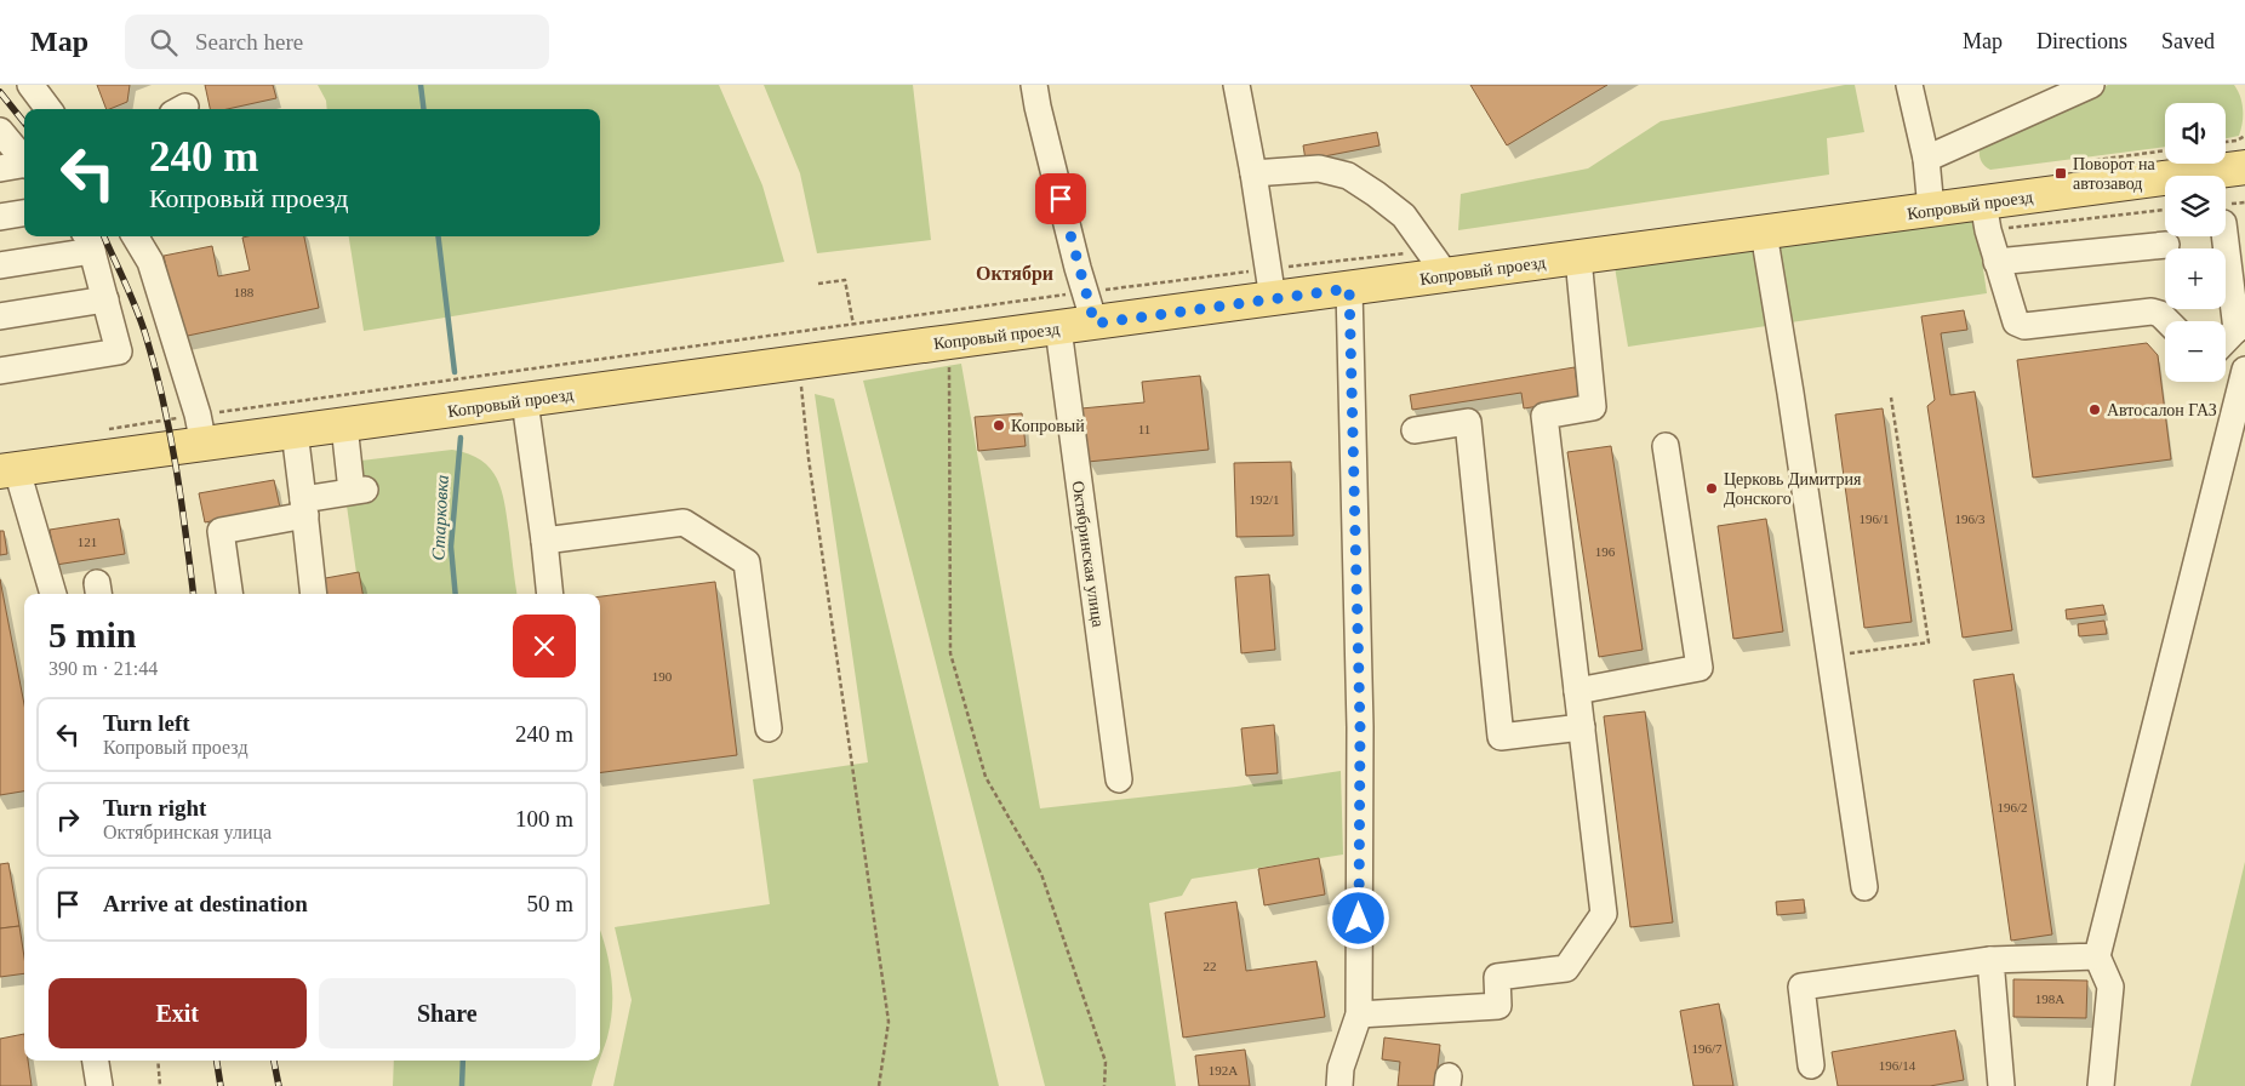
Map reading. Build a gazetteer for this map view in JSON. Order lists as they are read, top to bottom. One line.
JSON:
{"streets":{"main road":["Копровый проезд"],"street":["Октябринская улица"]},"crossings":[["Копровый проезд","Октябринская улица"]],"districts":["Октябри"],"water":["Старковка"],"places":{"transit":["Поворот на автозавод"],"other":["Автосалон ГАЗ","Копровый","Церковь Димитрия Донского"]},"house_numbers":["188","11","192/1","196/1","196/3","121","196","190","196/2","22","198А","196/7","196/14","192А"],"page":{"header":"Map","search":"Search here","nav":["Map","Directions","Saved"],"map_buttons":["+","−"],"turn":["240 m","Копровый проезд"],"heading":["5 min","390 m · 21:44"],"list":[{"name":"Turn left","note":"Копровый проезд","value":"240 m"},{"name":"Turn right","note":"Октябринская улица","value":"100 m"},{"name":"Arrive at destination","value":"50 m"}],"buttons":["Exit","Share"]}}
